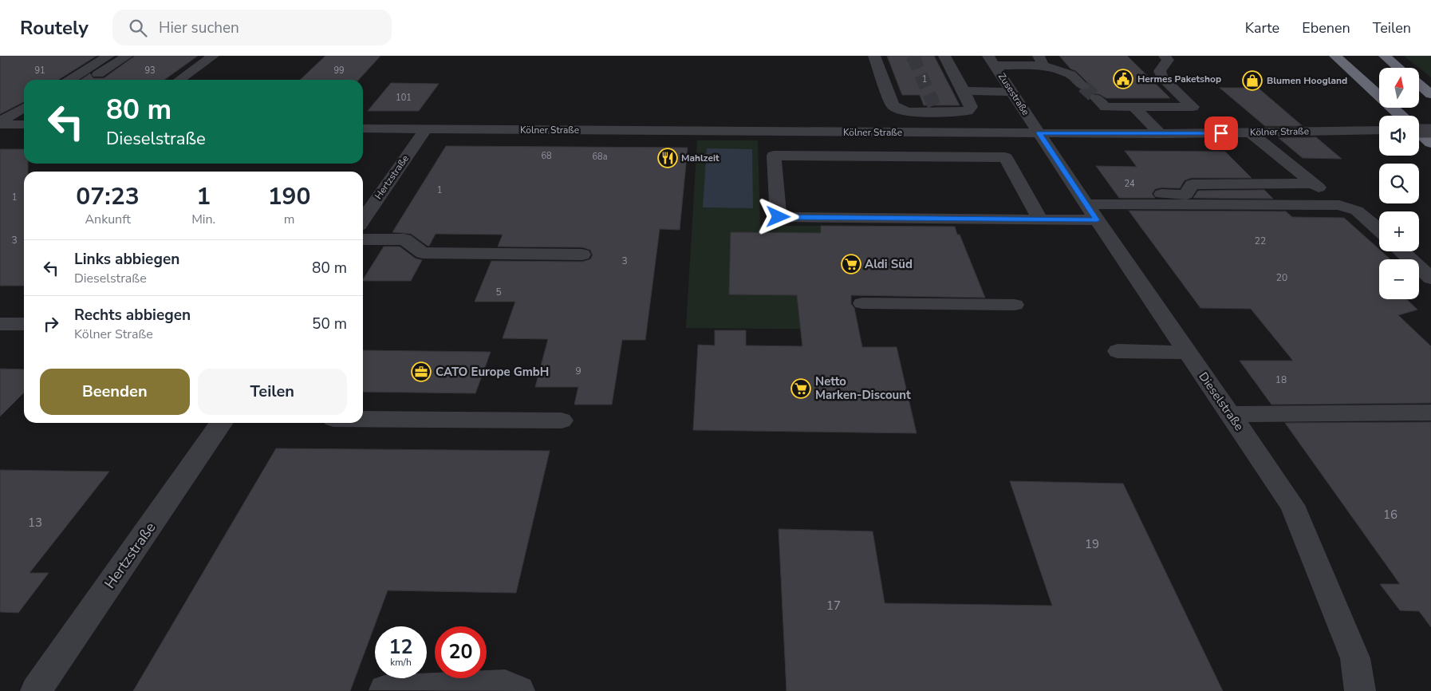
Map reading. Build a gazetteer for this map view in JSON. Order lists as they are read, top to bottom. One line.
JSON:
{"streets":{"street":["Zusestraße","Kölner Straße","Hertzstraße","Dieselstraße"]},"crossings":[["Zusestraße","Kölner Straße"],["Zusestraße","Dieselstraße"],["Kölner Straße","Hertzstraße"],["Kölner Straße","Dieselstraße"]],"places":{"public building":["Hermes Paketshop"],"shop":["Blumen Hoogland"],"restaurant":["Mahlzeit"],"supermarket":["Aldi Süd","Netto Marken-Discount"],"office":["CATO Europe GmbH"]},"house_numbers":["91","93","99","1","101","68","68a","24","1","1","3","22","3","20","5","9","18","16","13","19","17"],"north":"top","page":{"header":"Routely","search":"Hier suchen","nav":["Karte","Ebenen","Teilen"],"map_buttons":["+","−"],"turn":["80 m","Dieselstraße"],"eta":["07:23","Ankunft","1","Min.","190","m"],"list":[{"name":"Links abbiegen","note":"Dieselstraße","value":"80 m"},{"name":"Rechts abbiegen","note":"Kölner Straße","value":"50 m"}],"buttons":["Beenden","Teilen"],"speed":"12 km/h","limit":"20"}}
